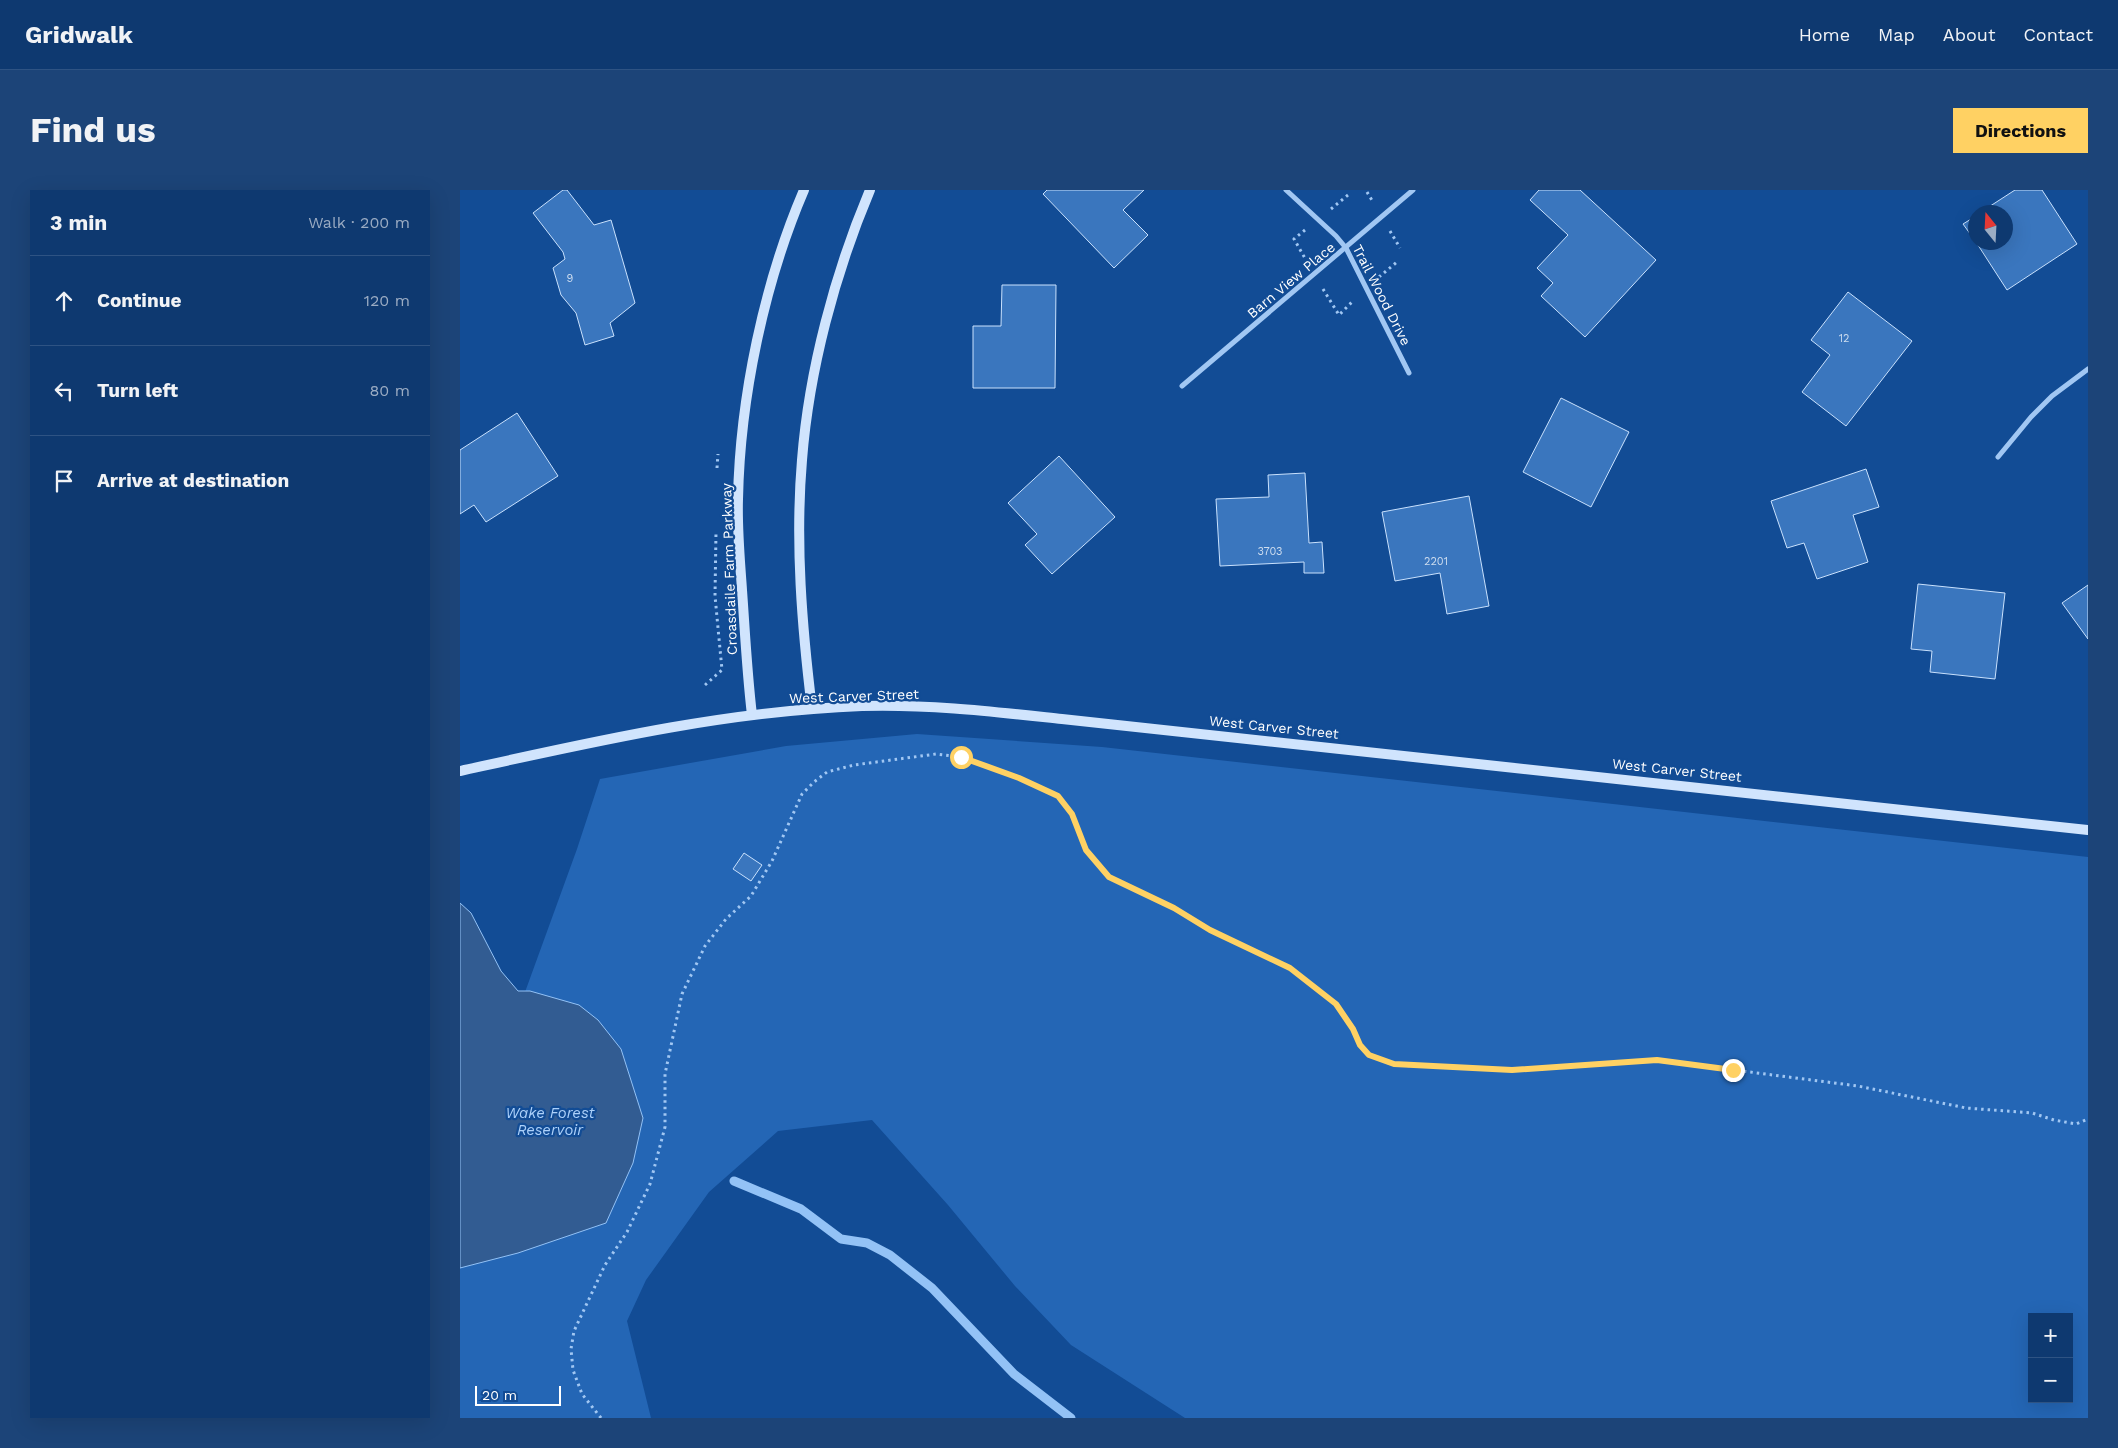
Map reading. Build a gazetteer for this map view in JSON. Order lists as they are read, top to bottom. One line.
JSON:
{"streets":{"street":["Barn View Place","Trail Wood Drive","Croasdaile Farm Parkway","West Carver Street"]},"crossings":[["Barn View Place","Trail Wood Drive"],["Croasdaile Farm Parkway","West Carver Street"]],"water":["Wake Forest Reservoir"],"house_numbers":["9","12","3703","2201"],"scale_bar":"20 m","north":"top","page":{"header":"Gridwalk","nav":["Home","Map","About","Contact"],"buttons":"Directions","title":"Find us","heading":["3 min","Walk · 200 m"],"list":[["Continue","120 m"],["Turn left","80 m"],"Arrive at destination"],"map_buttons":["+","−"],"scale":"20 m"}}
